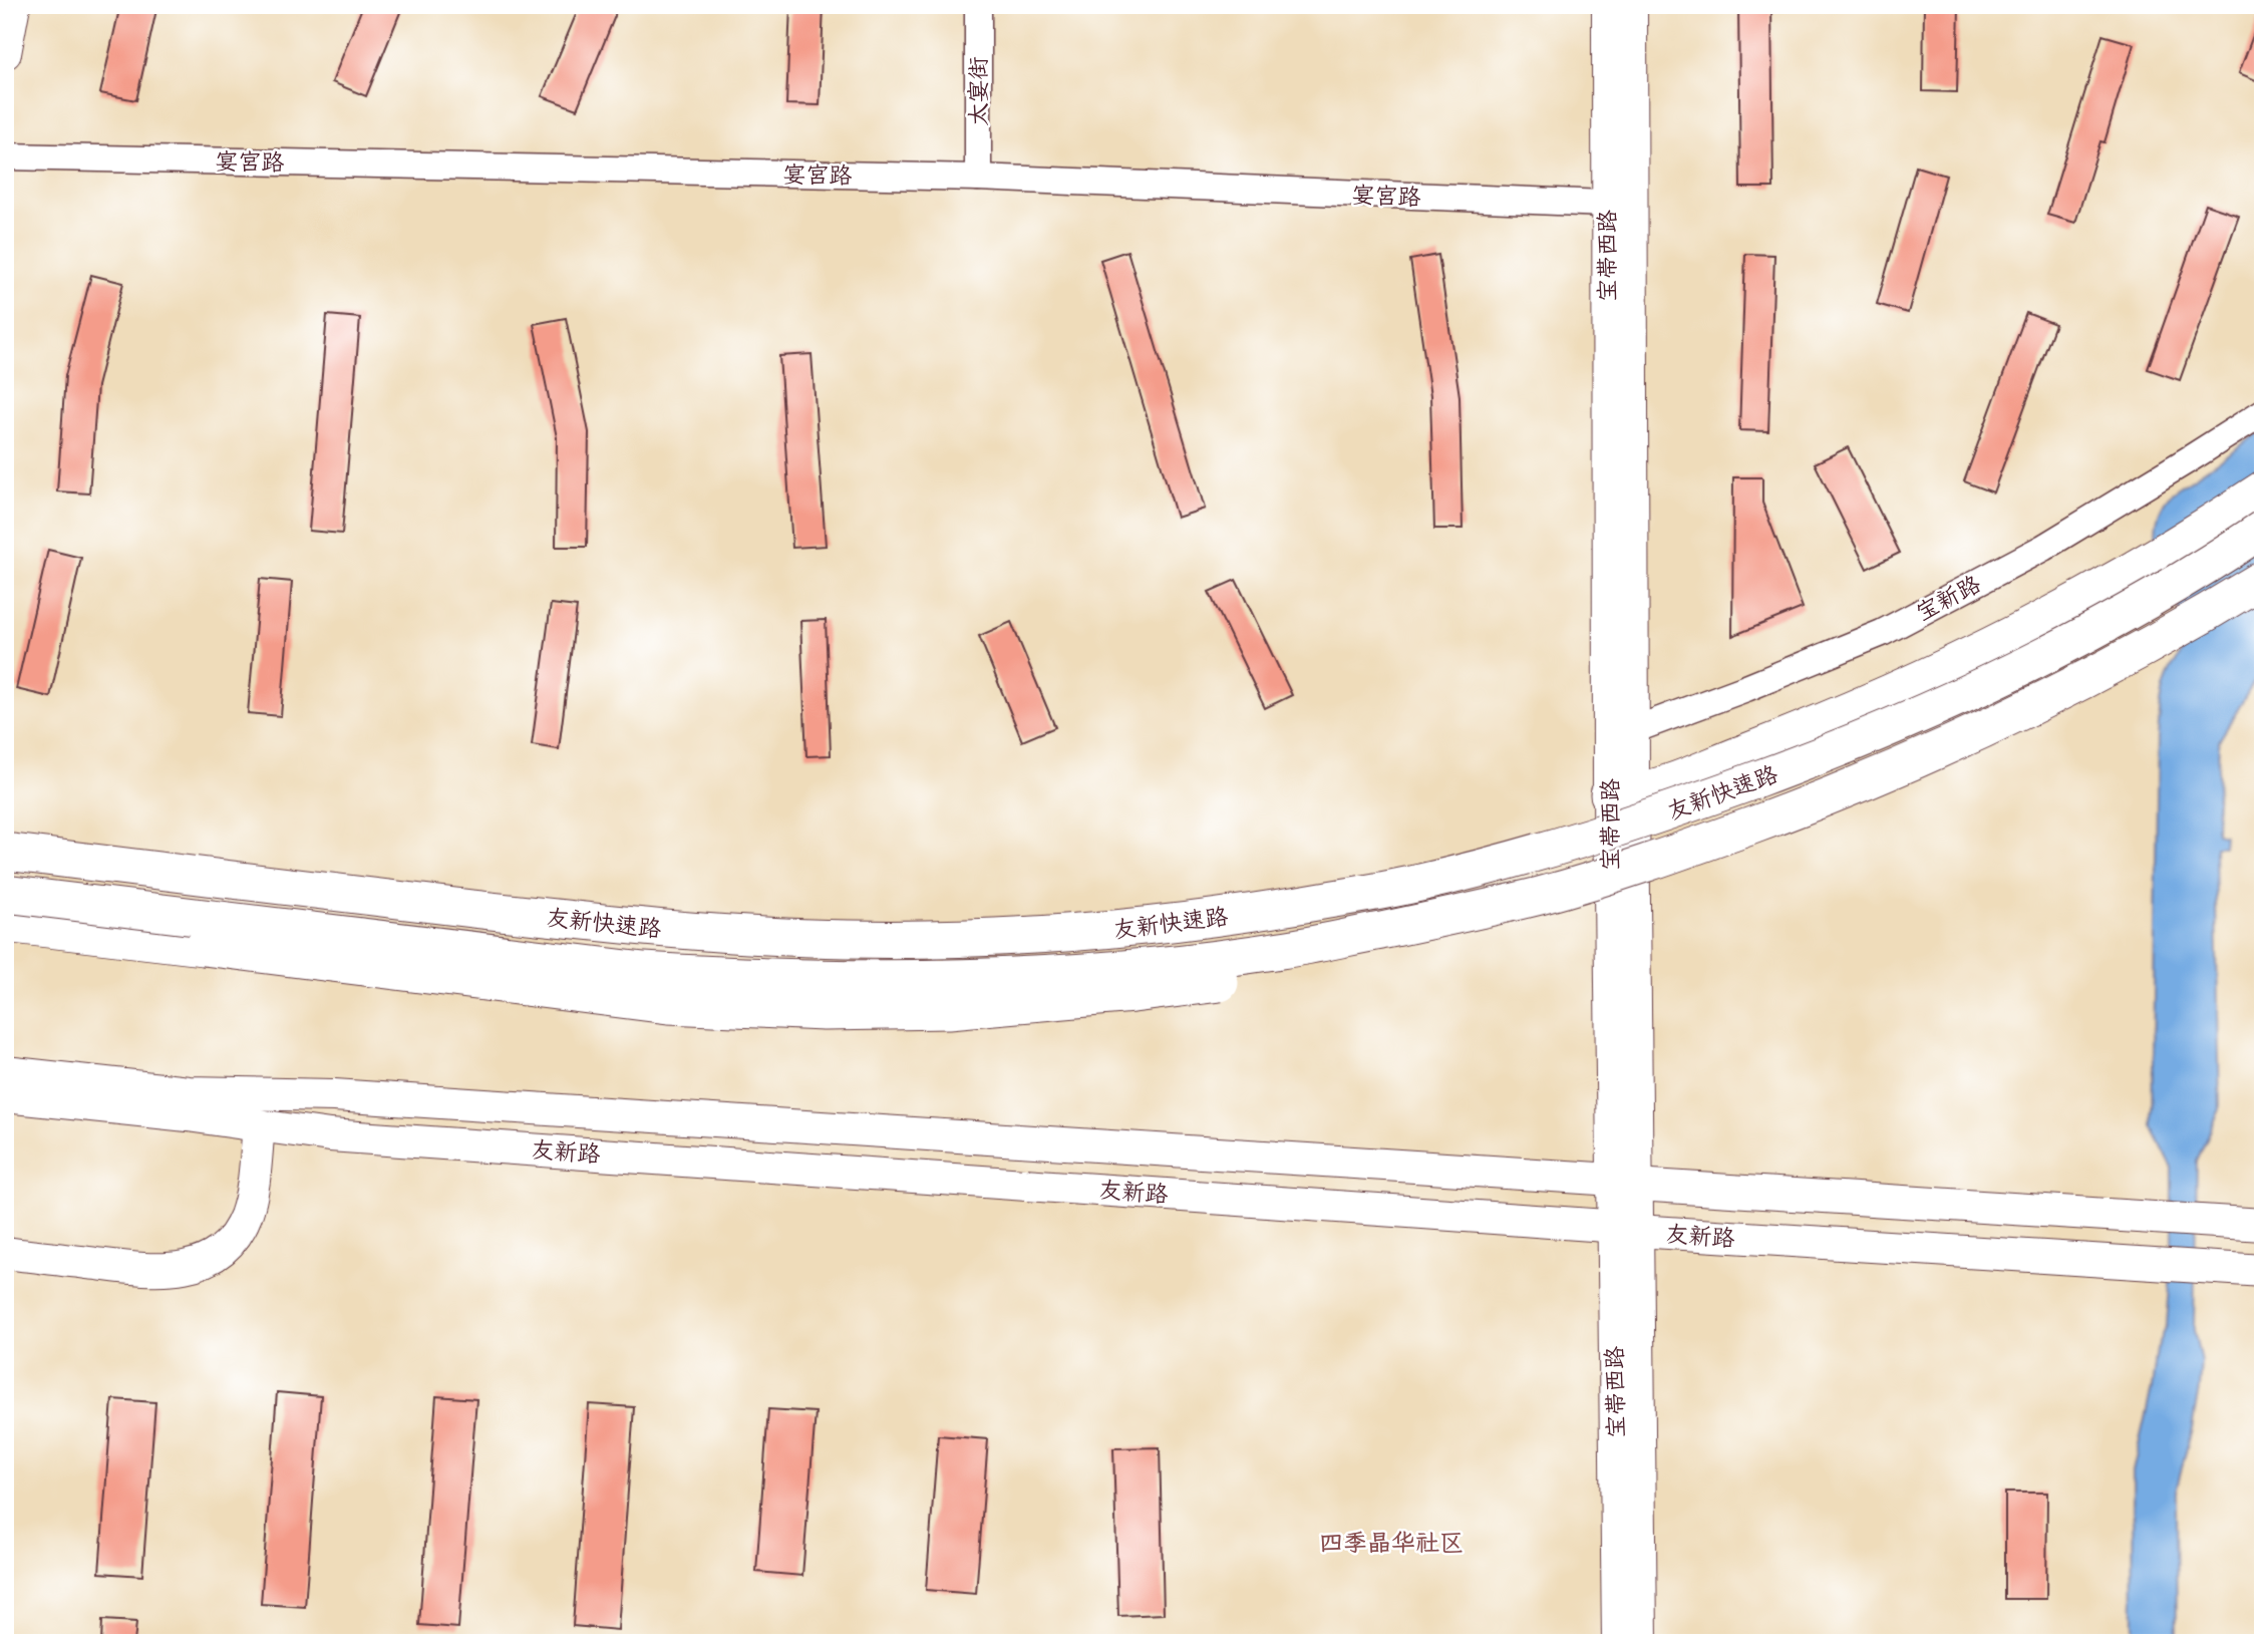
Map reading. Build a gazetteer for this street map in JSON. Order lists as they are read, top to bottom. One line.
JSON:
{"streets":{"highway":["友新快速路"],"main road":["宝带西路","友新路"],"street":["太宴街","宴宫路","宝新路"]},"crossings":[["太宴街","宴宫路"],["宴宫路","宝带西路"],["宝带西路","宝新路"],["宝带西路","友新路"]],"districts":["四季晶华社区"]}
